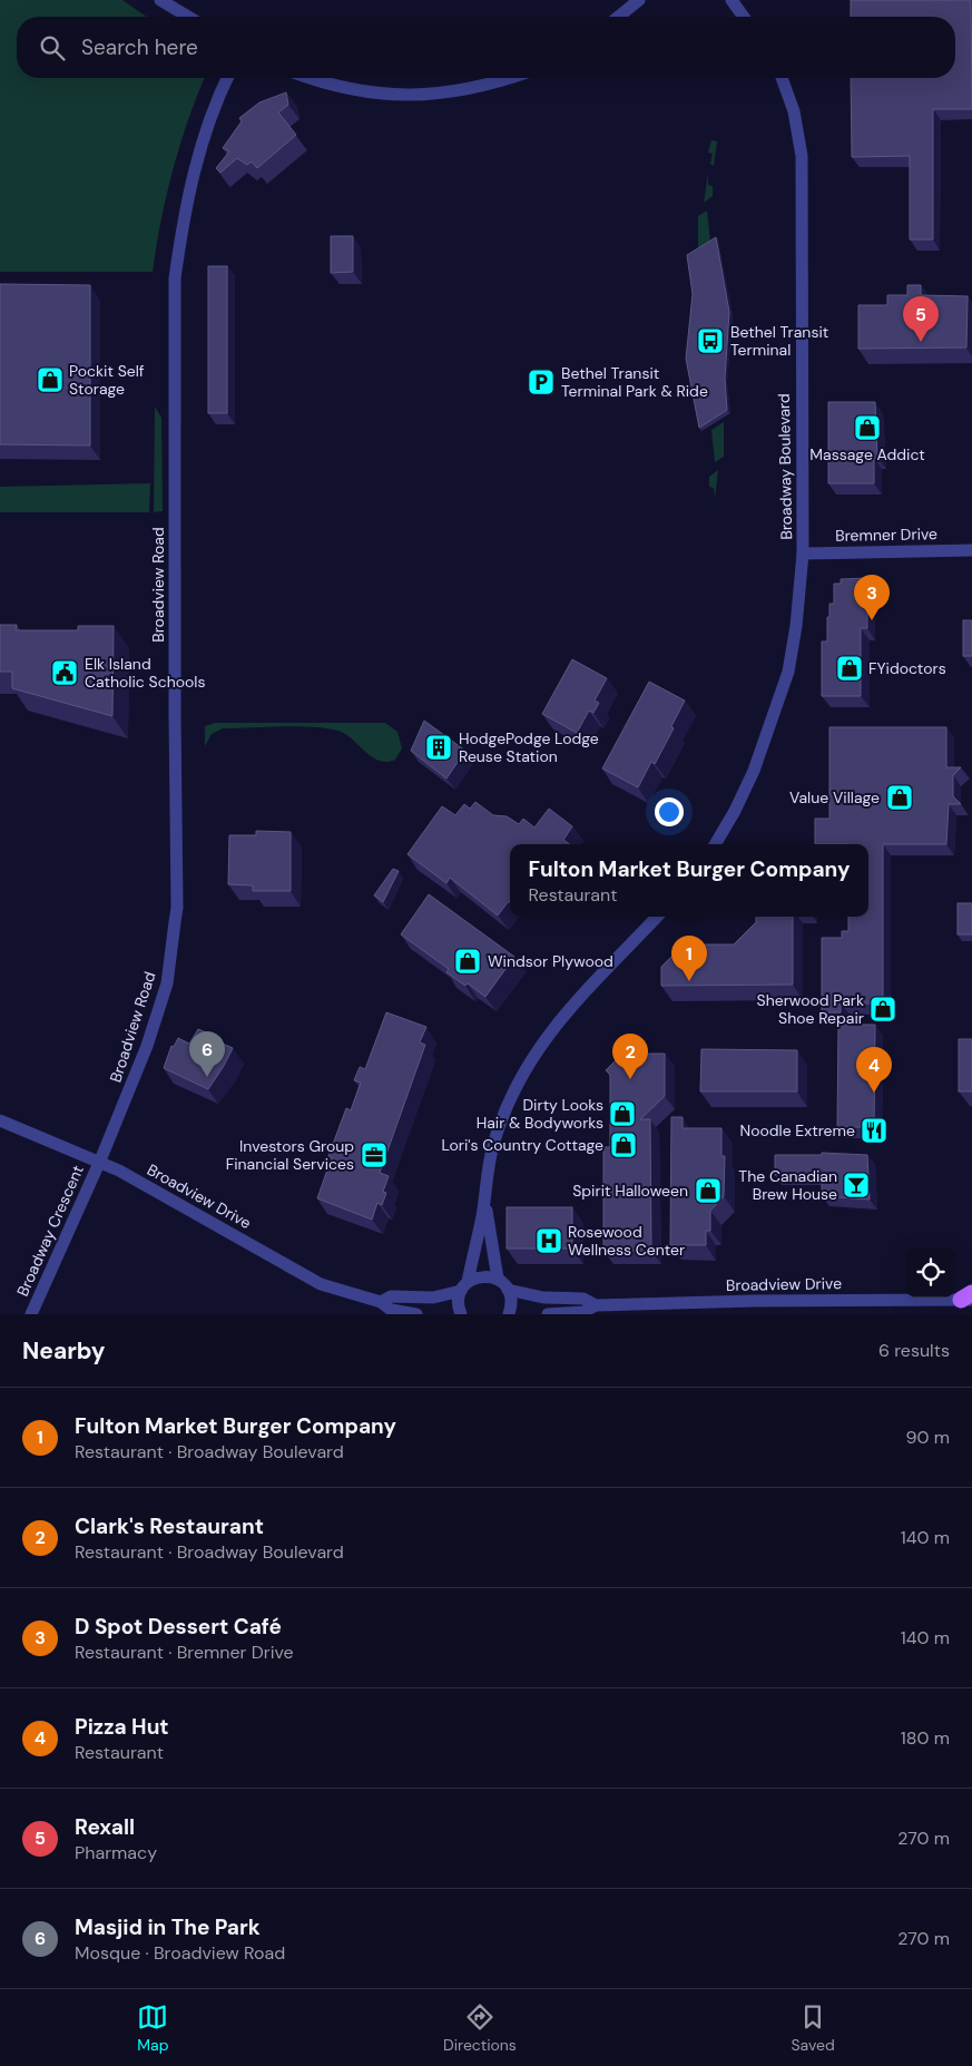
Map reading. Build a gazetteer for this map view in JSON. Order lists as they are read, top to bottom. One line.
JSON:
{"streets":{"street":["Broadway Boulevard","Bremner Drive","Broadview Road","Broadview Drive","Broadway Crescent"]},"crossings":[["Broadway Boulevard","Bremner Drive"],["Broadview Road","Broadview Drive"],["Broadview Road","Broadway Crescent"],["Broadview Drive","Broadway Crescent"]],"places":{"bus stop":["Bethel Transit Terminal"],"shop":["Pockit Self Storage","Massage Addict","FYidoctors","Value Village","Windsor Plywood","Sherwood Park Shoe Repair","Dirty Looks Hair & Bodyworks","Lori's Country Cottage","Spirit Halloween"],"parking":["Bethel Transit Terminal Park & Ride"],"public building":["Elk Island Catholic Schools"],"building":["HodgePodge Lodge Reuse Station"],"restaurant":["Noodle Extreme"],"office":["Investors Group Financial Services"],"bar":["The Canadian Brew House"],"hospital":["Rosewood Wellness Center"]},"page":{"search":"Search here","pins":["5","3","1","6","2","4"],"popup":["Fulton Market Burger Company","Restaurant"],"heading":["Nearby","6 results"],"list":[{"mark":"1","name":"Fulton Market Burger Company","note":"Restaurant · Broadway Boulevard","value":"90 m"},{"mark":"2","name":"Clark's Restaurant","note":"Restaurant · Broadway Boulevard","value":"140 m"},{"mark":"3","name":"D Spot Dessert Café","note":"Restaurant · Bremner Drive","value":"140 m"},{"mark":"4","name":"Pizza Hut","note":"Restaurant","value":"180 m"},{"mark":"5","name":"Rexall","note":"Pharmacy","value":"270 m"},{"mark":"6","name":"Masjid in The Park","note":"Mosque · Broadview Road","value":"270 m"}],"nav":["Map","Directions","Saved"]}}
